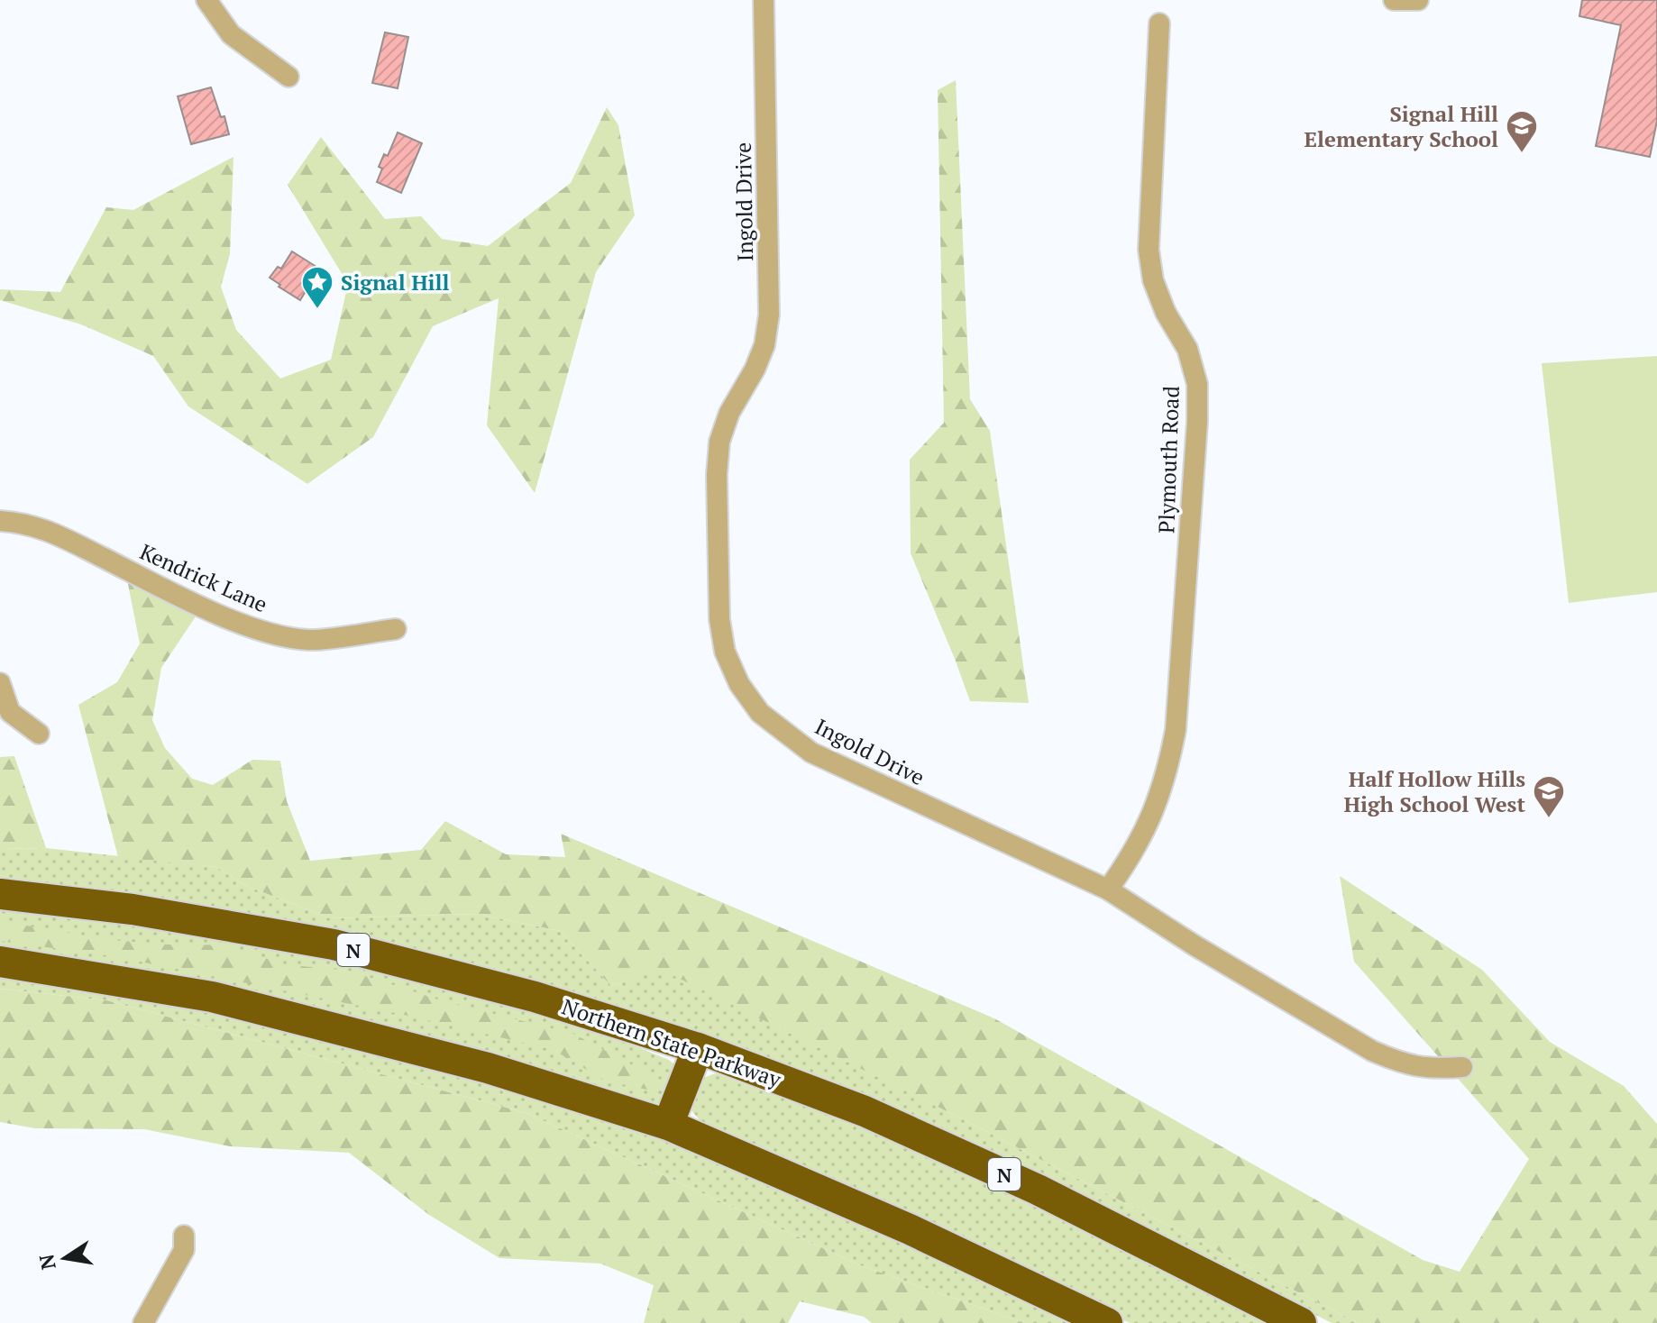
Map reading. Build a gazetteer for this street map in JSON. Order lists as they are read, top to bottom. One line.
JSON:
{"streets":{"highway":["N","Northern State Parkway"],"street":["Ingold Drive","Plymouth Road","Kendrick Lane"]},"crossings":[["Ingold Drive","Plymouth Road"]],"places":{"school or university":["Signal Hill Elementary School","Half Hollow Hills High School West"],"place":["Signal Hill"]},"north":"left"}
